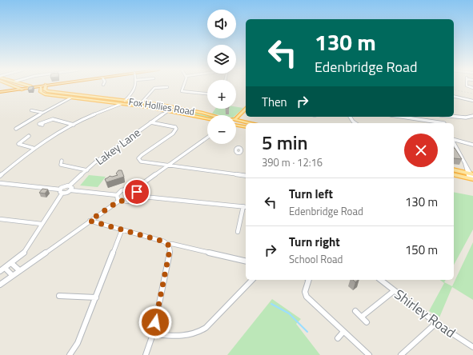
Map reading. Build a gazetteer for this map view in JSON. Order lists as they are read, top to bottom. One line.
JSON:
{"streets":{"main road":["Fox Hollies Road"],"street":["Lakey Lane","Shirley Road"]},"crossings":[["Fox Hollies Road","Lakey Lane"]],"page":{"map_buttons":["+","−"],"turn":["130 m","Edenbridge Road"],"then":"Then","heading":["5 min","390 m · 12:16"],"list":[{"name":"Turn left","note":"Edenbridge Road","value":"130 m"},{"name":"Turn right","note":"School Road","value":"150 m"}]}}
